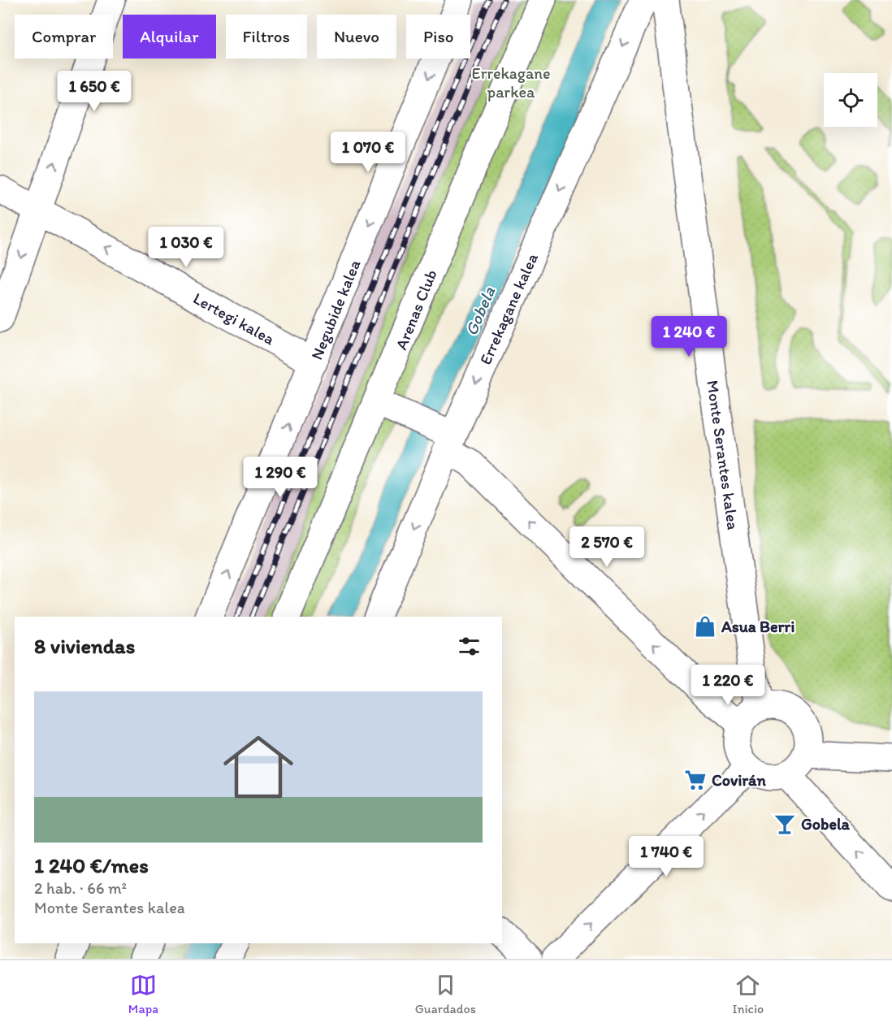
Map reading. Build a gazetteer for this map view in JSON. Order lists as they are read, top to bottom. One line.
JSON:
{"streets":{"street":["Errekagane kalea","Negubide kalea","Arenas Club","Lertegi kalea","Monte Serantes kalea"]},"crossings":[["Negubide kalea","Lertegi kalea"]],"one_way":["Errekagane kalea","Lertegi kalea"],"water":["Gobela"],"parks":["Errekagane parkea"],"places":{"shop":["Asua Berri"],"supermarket":["Covirán"],"bar":["Gobela"]},"page":{"chip":["Comprar","Alquilar","Filtros","Nuevo","Piso"],"price":["1 650 €","1 070 €","1 030 €","1 240 €","1 290 €","2 570 €","1 220 €","1 740 €"],"heading":"8 viviendas","list":[{"name":"1 240 €/mes","note":"2 hab. · 66 m² · Monte Serantes kalea"}],"tabs":["Mapa","Guardados","Inicio"]}}
